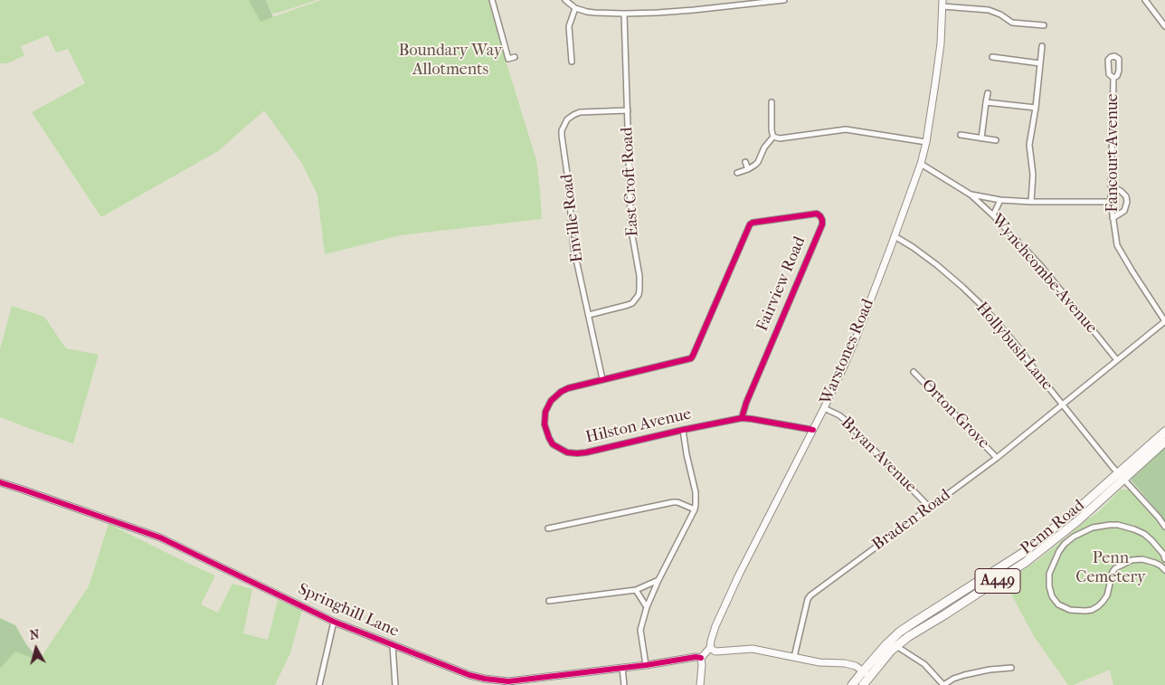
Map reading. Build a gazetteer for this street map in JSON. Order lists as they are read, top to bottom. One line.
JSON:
{"streets":{"highway":["Penn Road","A449"],"street":["Fancourt Avenue","East Croft Road","Enville Road","Wynchcombe Avenue","Fairview Road","Hollybush Lane","Warstones Road","Orton Grove","Hilston Avenue","Bryan Avenue","Braden Road","Springhill Lane"]},"crossings":[["Fancourt Avenue","Braden Road"],["East Croft Road","Enville Road"],["Enville Road","Hilston Avenue"],["Wynchcombe Avenue","Warstones Road"],["Wynchcombe Avenue","Braden Road"],["Fairview Road","Hilston Avenue"],["Hollybush Lane","Warstones Road"],["Hollybush Lane","Braden Road"],["Hollybush Lane","Penn Road"],["Warstones Road","Hilston Avenue"],["Warstones Road","Bryan Avenue"],["Warstones Road","Springhill Lane"],["Orton Grove","Braden Road"],["Bryan Avenue","Braden Road"]],"parks":["Boundary Way Allotments","Penn Cemetery"],"north":"top"}
